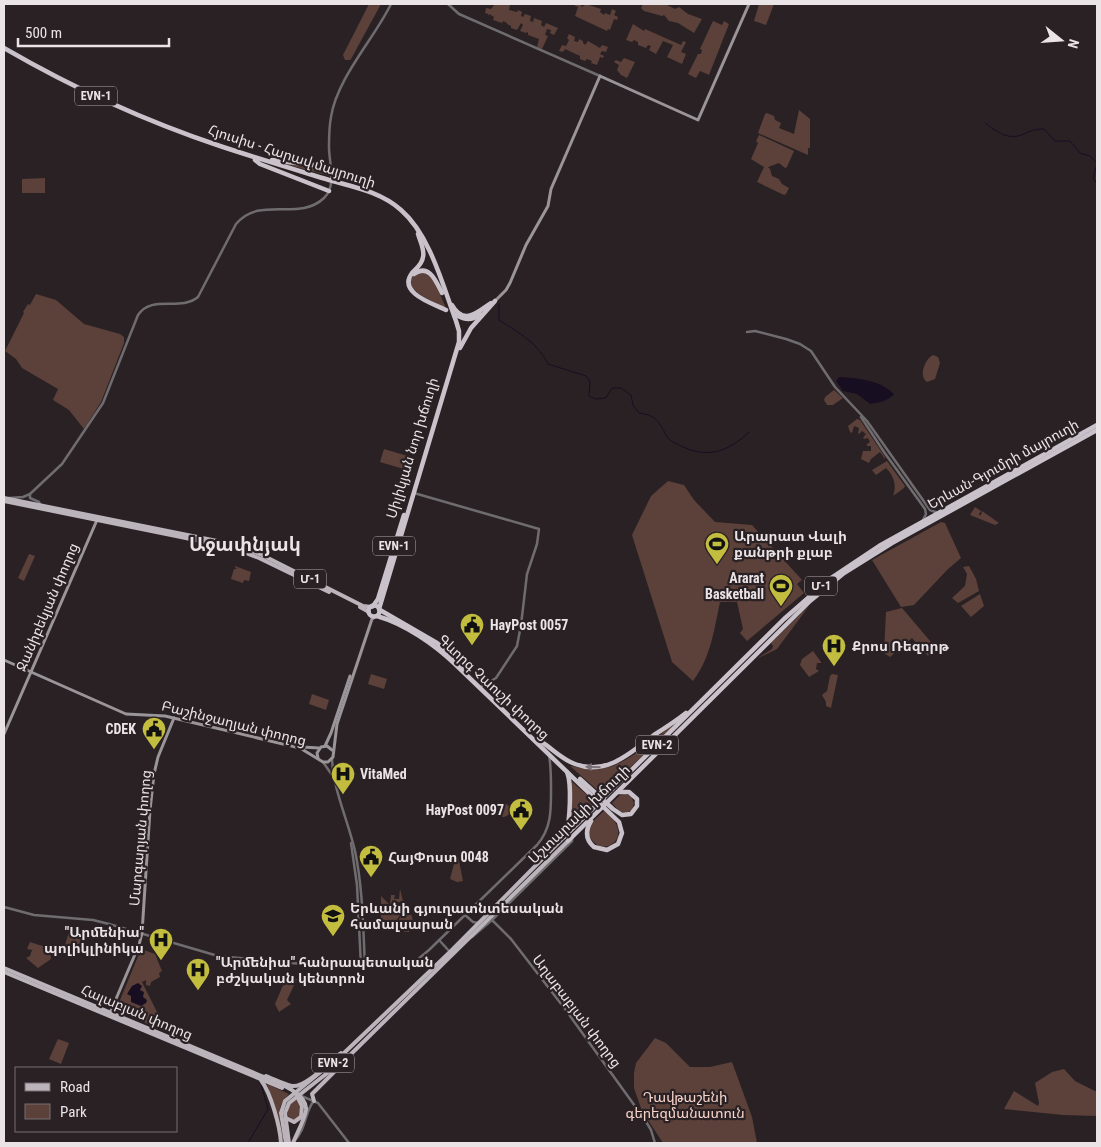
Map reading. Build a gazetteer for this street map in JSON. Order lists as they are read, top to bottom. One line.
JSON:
{"streets":{"highway":["EVN-1","Հյուսիս - Հարավ մայրուղի","Սիլիկյան նոր խճուղի","Երևան-Գյումրի մայրուղի","Մ-1","Գևորգ Չաուշի փողոց","EVN-2","Աշտարակի խճուղի"],"main road":["Ջանիբեկյան փողոց","Բաշինջաղյան փողոց","Մարգարյան փողոց","Հալաբյան փողոց"],"street":["Աղաբաբյան փողոց"]},"crossings":[["Հյուսիս - Հարավ մայրուղի","Սիլիկյան նոր խճուղի"],["Սիլիկյան նոր խճուղի","Մ-1"],["Սիլիկյան նոր խճուղի","Գևորգ Չաուշի փողոց"],["Երևան-Գյումրի մայրուղի","Աշտարակի խճուղի"],["Մ-1","Ջանիբեկյան փողոց"],["Մ-1","Գևորգ Չաուշի փողոց"],["Ջանիբեկյան փողոց","Բաշինջաղյան փողոց"],["Գևորգ Չաուշի փողոց","Աշտարակի խճուղի"],["Բաշինջաղյան փողոց","Մարգարյան փողոց"],["Մարգարյան փողոց","Հալաբյան փողոց"]],"districts":["Աջափնյակ"],"parks":["Դավթաշենի գերեզմանատուն"],"places":{"sports":["Արարատ Վալի քանթրի քլաբ","Ararat Basketball"],"public building":["HayPost 0057","CDEK","HayPost 0097","ՀայՓոստ 0048"],"hospital":["Քրոս Ռեզորթ","VitaMed","\"Արմենիա\" պոլիկլինիկա","\"Արմենիա\" հանրապետական բժշկական կենտրոն"],"school or university":["Երևանի գյուղատնտեսական համալսարան"]},"legend":["Road","Park"],"scale_bar":"500 m","north":"right"}
